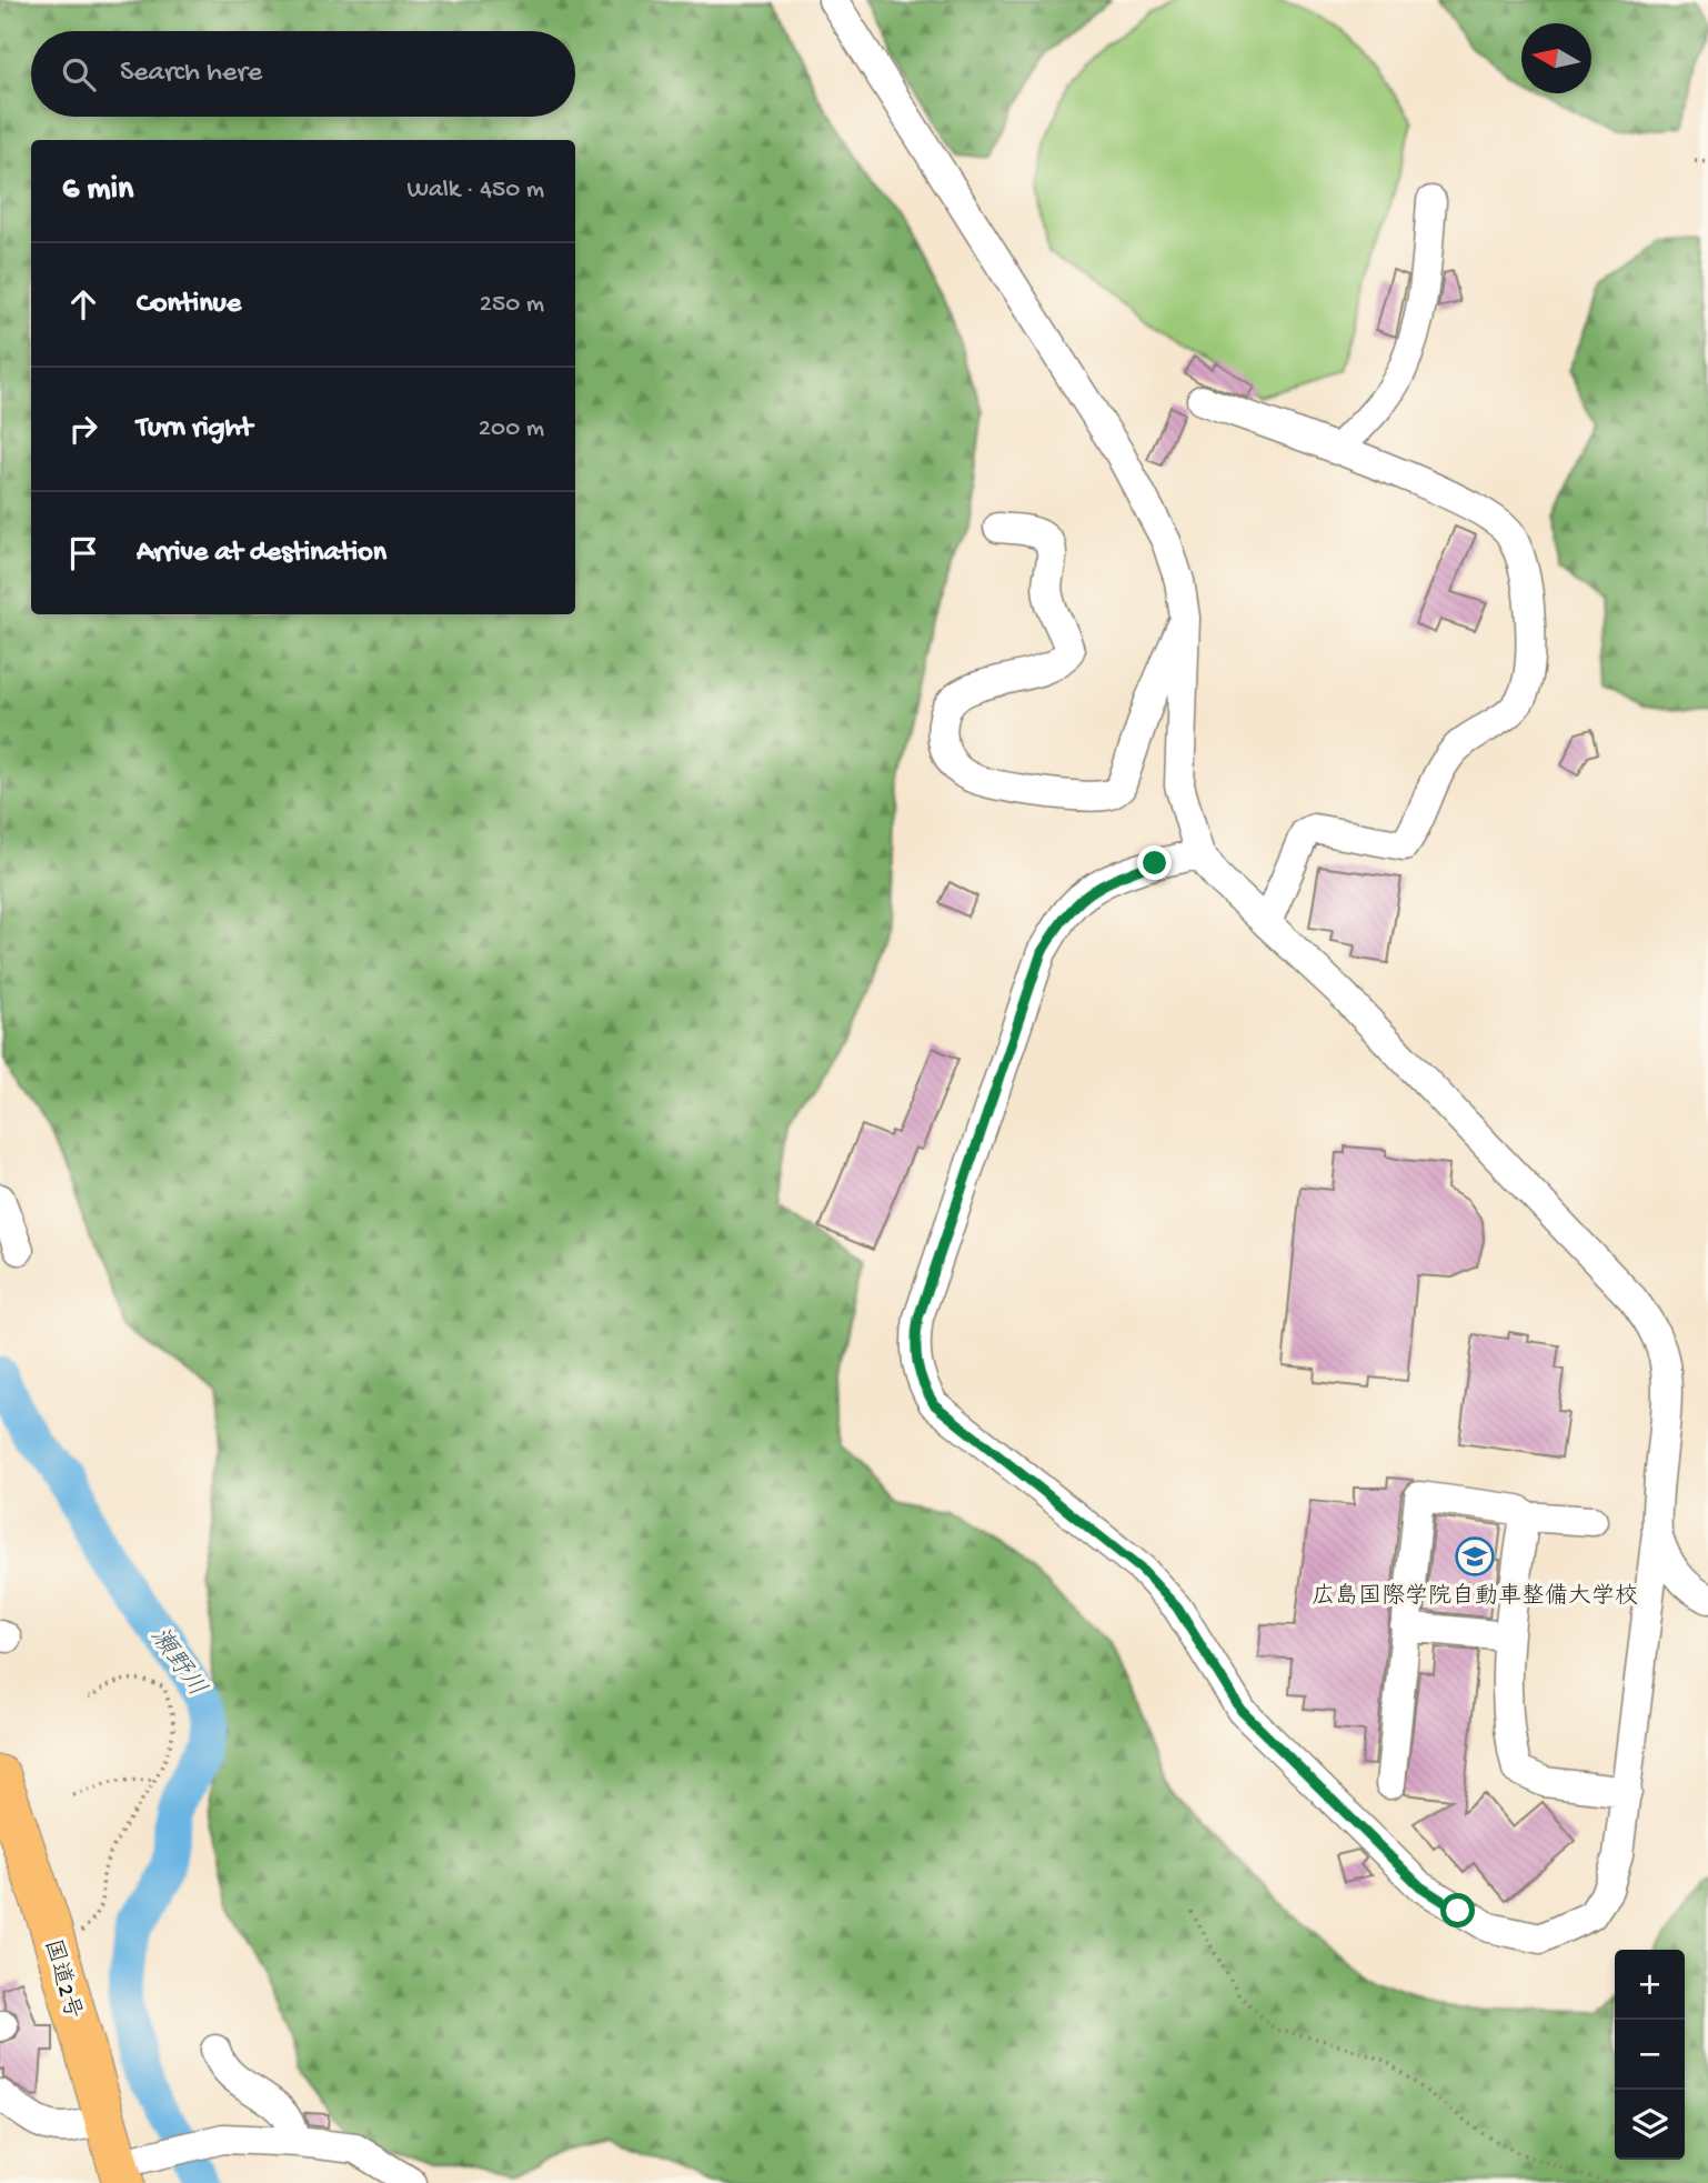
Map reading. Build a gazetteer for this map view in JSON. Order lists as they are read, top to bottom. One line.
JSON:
{"streets":{"highway":["国道2号"]},"water":["瀬野川"],"places":{"school or university":["広島国際学院自動車整備大学校"]},"north":"left","page":{"search":"Search here","heading":["6 min","Walk · 450 m"],"list":[["Continue","250 m"],["Turn right","200 m"],"Arrive at destination"],"map_buttons":["+","−"]}}
